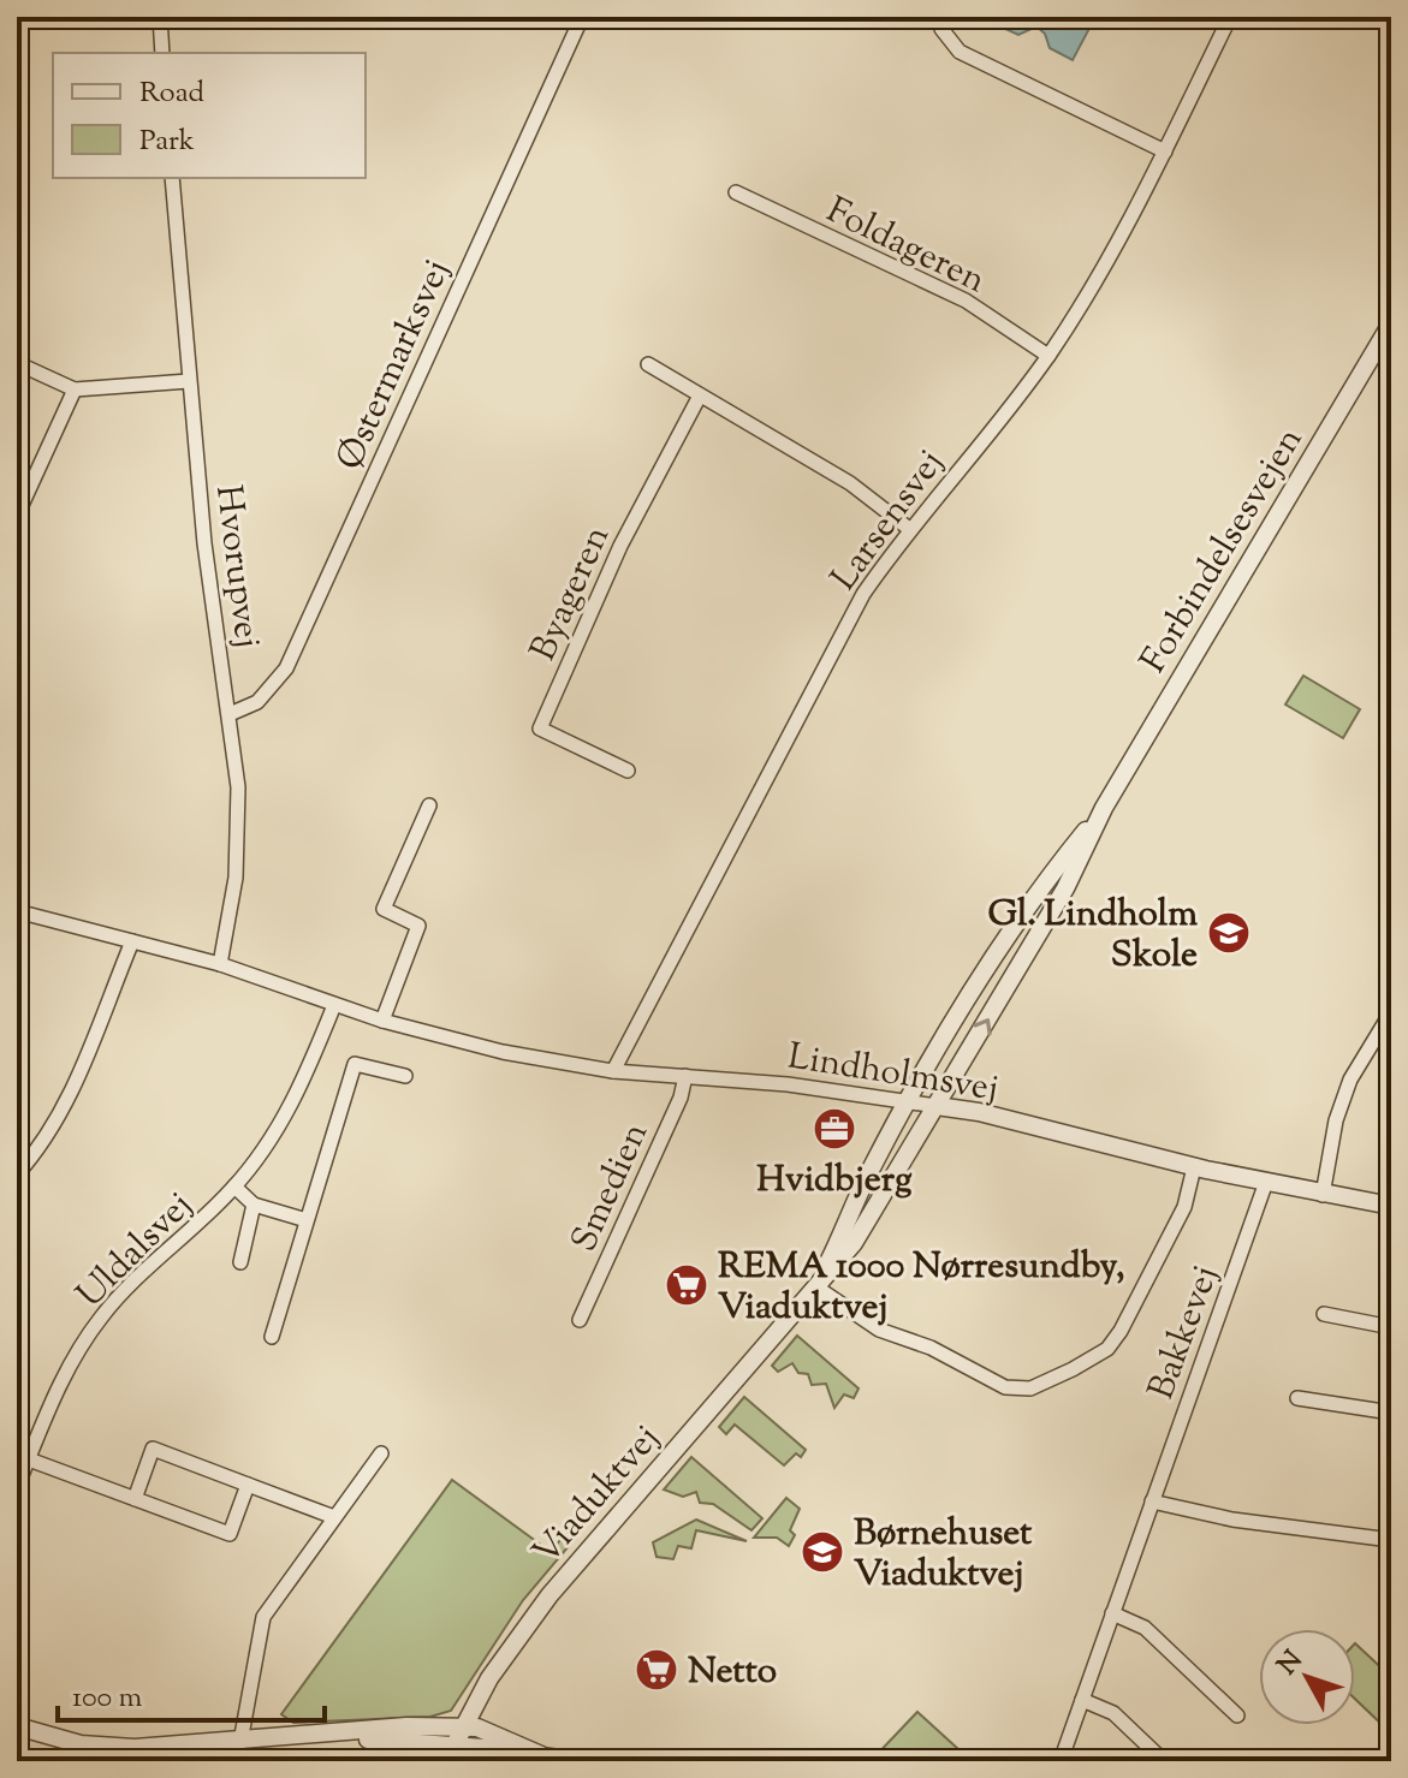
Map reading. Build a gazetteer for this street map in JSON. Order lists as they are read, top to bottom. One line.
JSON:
{"streets":{"street":["Foldageren","Østermarksvej","Larsensvej","Forbindelsesvejen","Hvorupvej","Byageren","Lindholmsvej","Smedien","Uldalsvej","Bakkevej","Viaduktvej"]},"crossings":[["Foldageren","Larsensvej"],["Østermarksvej","Hvorupvej"],["Larsensvej","Lindholmsvej"],["Forbindelsesvejen","Lindholmsvej"],["Forbindelsesvejen","Viaduktvej"],["Hvorupvej","Lindholmsvej"],["Lindholmsvej","Smedien"],["Lindholmsvej","Uldalsvej"],["Lindholmsvej","Bakkevej"],["Lindholmsvej","Viaduktvej"]],"places":{"school or university":["Gl. Lindholm Skole","Børnehuset Viaduktvej"],"office":["Hvidbjerg"],"supermarket":["REMA 1000 Nørresundby, Viaduktvej","Netto"]},"legend":["Road","Park"],"scale_bar":"100 m","north":"top left"}
